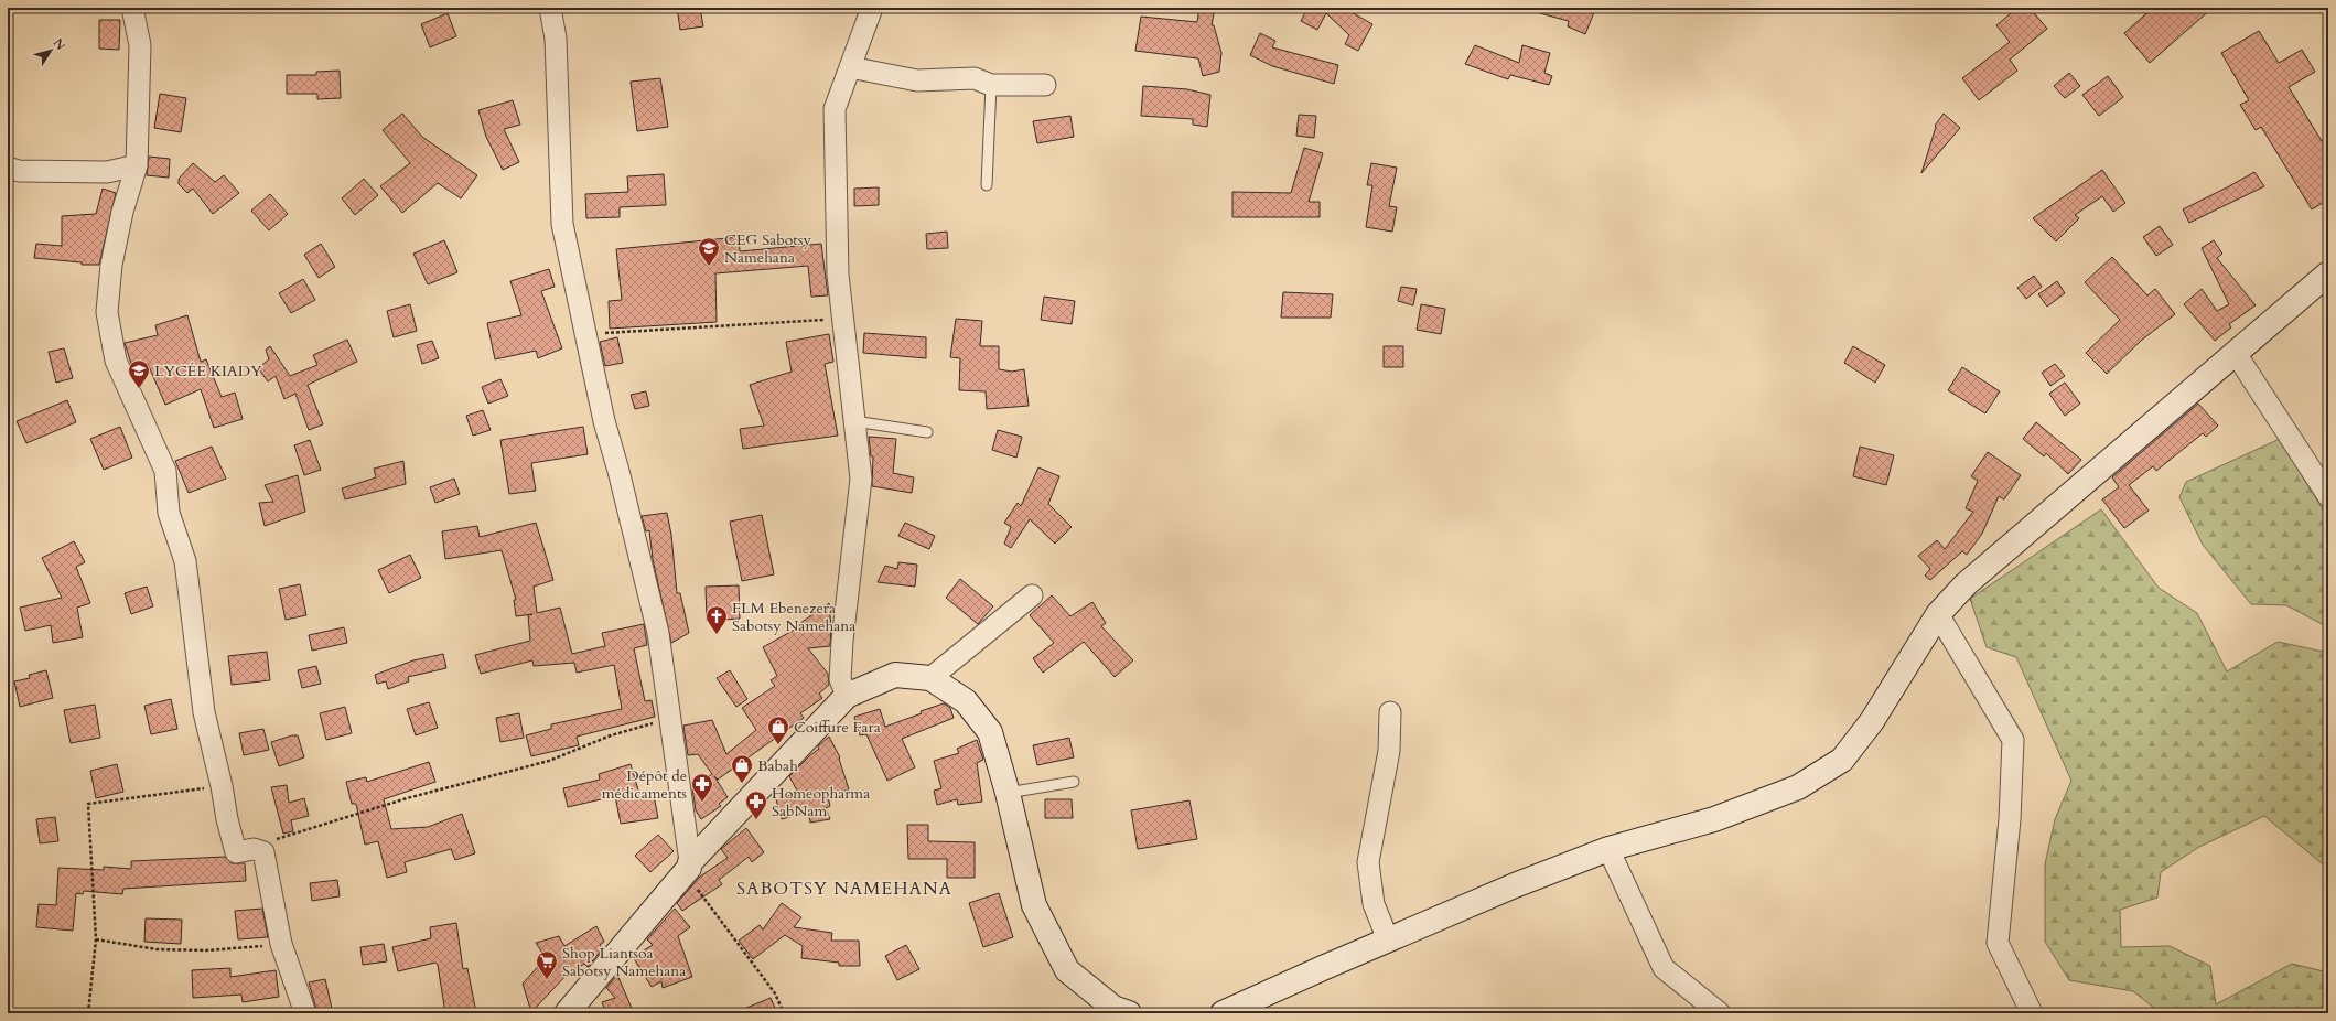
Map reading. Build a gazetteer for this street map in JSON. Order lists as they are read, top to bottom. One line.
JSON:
{"districts":["SABOTSY NAMEHANA"],"places":{"school or university":["CEG Sabotsy Namehana","LYCÉE KIADY"],"church":["FLM Ebenezera Sabotsy Namehana"],"shop":["Coiffure Fara","Babah"],"pharmacy":["Dépôt de médicaments","Homeopharma SabNam"],"supermarket":["Shop Liantsoa Sabotsy Namehana"]},"north":"top right"}
